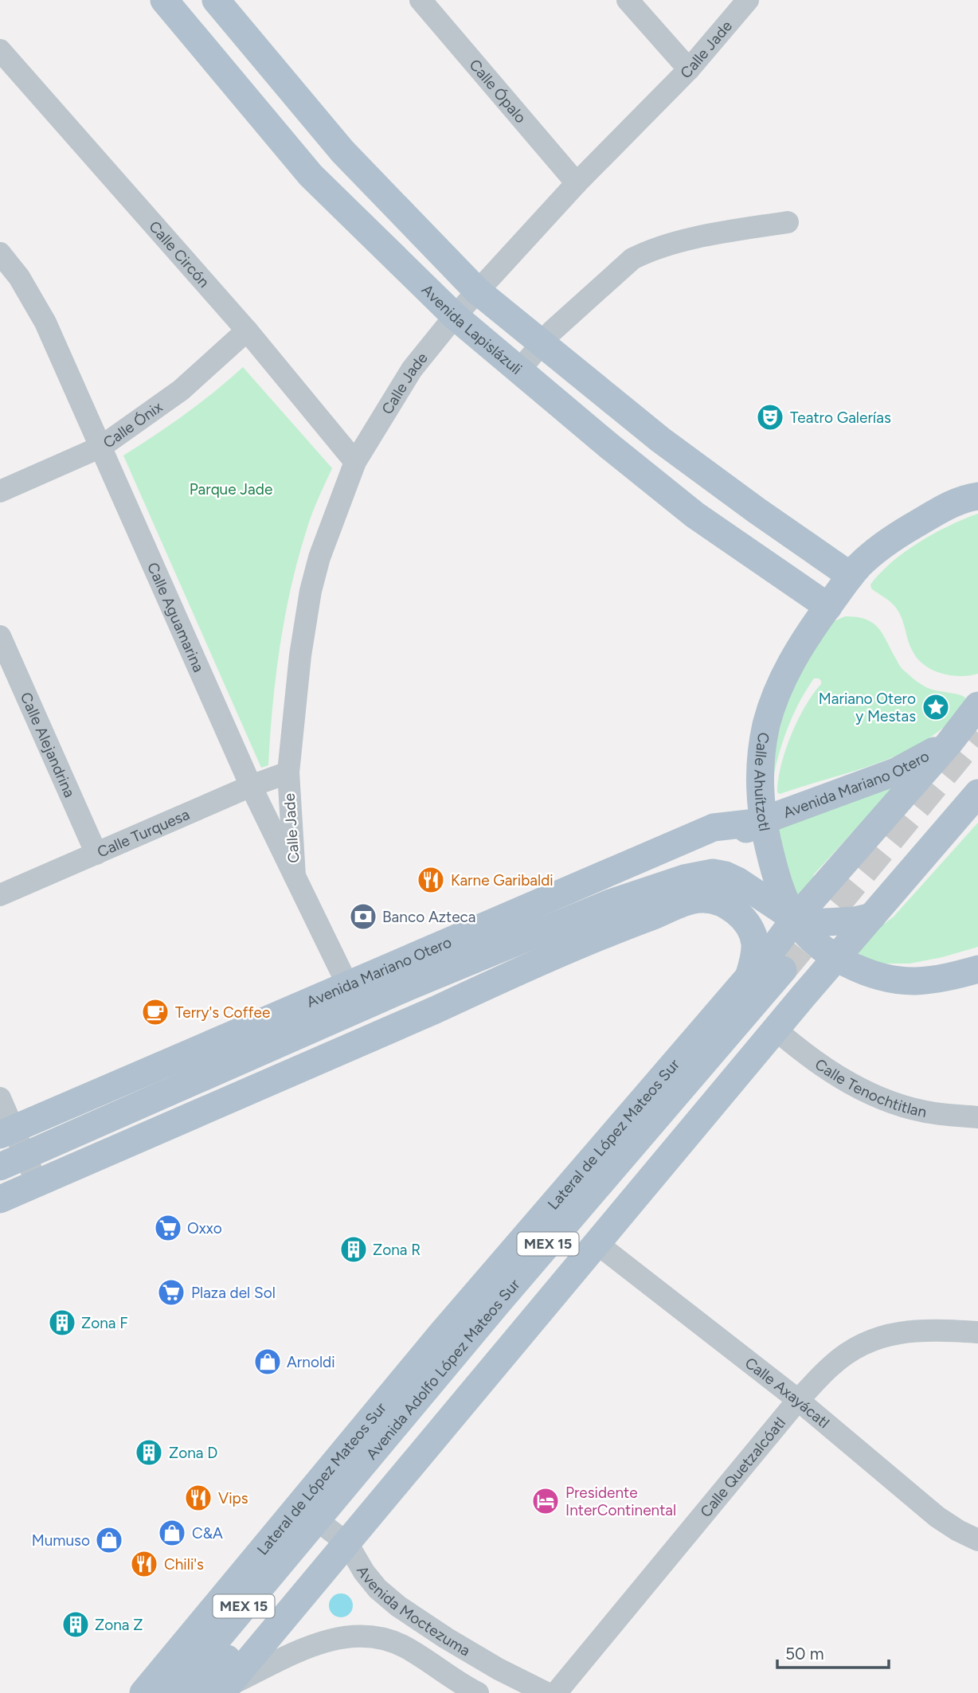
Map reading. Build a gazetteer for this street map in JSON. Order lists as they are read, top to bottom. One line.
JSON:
{"streets":{"main road":["Avenida Lapislázuli","Calle Ahuítzotl","Avenida Mariano Otero","Lateral de López Mateos Sur","MEX 15","Avenida Adolfo López Mateos Sur"],"street":["Calle Jade","Calle Ópalo","Calle Circón","Calle Ónix","Calle Aguamarina","Calle Alejandrina","Calle Turquesa","Calle Tenochtitlan","Calle Axayácatl","Calle Quetzalcóatl","Avenida Moctezuma"]},"crossings":[["Calle Jade","Calle Ópalo"],["Calle Jade","Calle Circón"],["Calle Jade","Avenida Lapislázuli"],["Calle Jade","Calle Aguamarina"],["Calle Jade","Calle Turquesa"],["Calle Circón","Calle Ónix"],["Avenida Lapislázuli","Calle Ahuítzotl"],["Calle Ónix","Calle Aguamarina"],["Calle Aguamarina","Avenida Mariano Otero"],["Calle Aguamarina","Calle Turquesa"],["Calle Alejandrina","Calle Turquesa"],["Calle Ahuítzotl","Avenida Mariano Otero"],["Calle Ahuítzotl","Lateral de López Mateos Sur"],["Avenida Mariano Otero","Lateral de López Mateos Sur"],["Calle Tenochtitlan","Lateral de López Mateos Sur"],["Lateral de López Mateos Sur","Avenida Adolfo López Mateos Sur"],["Lateral de López Mateos Sur","Calle Axayácatl"],["Lateral de López Mateos Sur","Avenida Moctezuma"],["Avenida Adolfo López Mateos Sur","Avenida Moctezuma"],["Calle Axayácatl","Calle Quetzalcóatl"]],"parks":["Parque Jade"],"places":{"theatre":["Teatro Galerías"],"place":["Mariano Otero y Mestas"],"restaurant":["Karne Garibaldi","Vips","Chili's"],"bank":["Banco Azteca"],"cafe":["Terry's Coffee"],"supermarket":["Oxxo","Plaza del Sol"],"building":["Zona R","Zona F","Zona D","Zona Z"],"shop":["Arnoldi","C&A","Mumuso"],"hotel":["Presidente InterContinental"]},"scale_bar":"50 m"}
